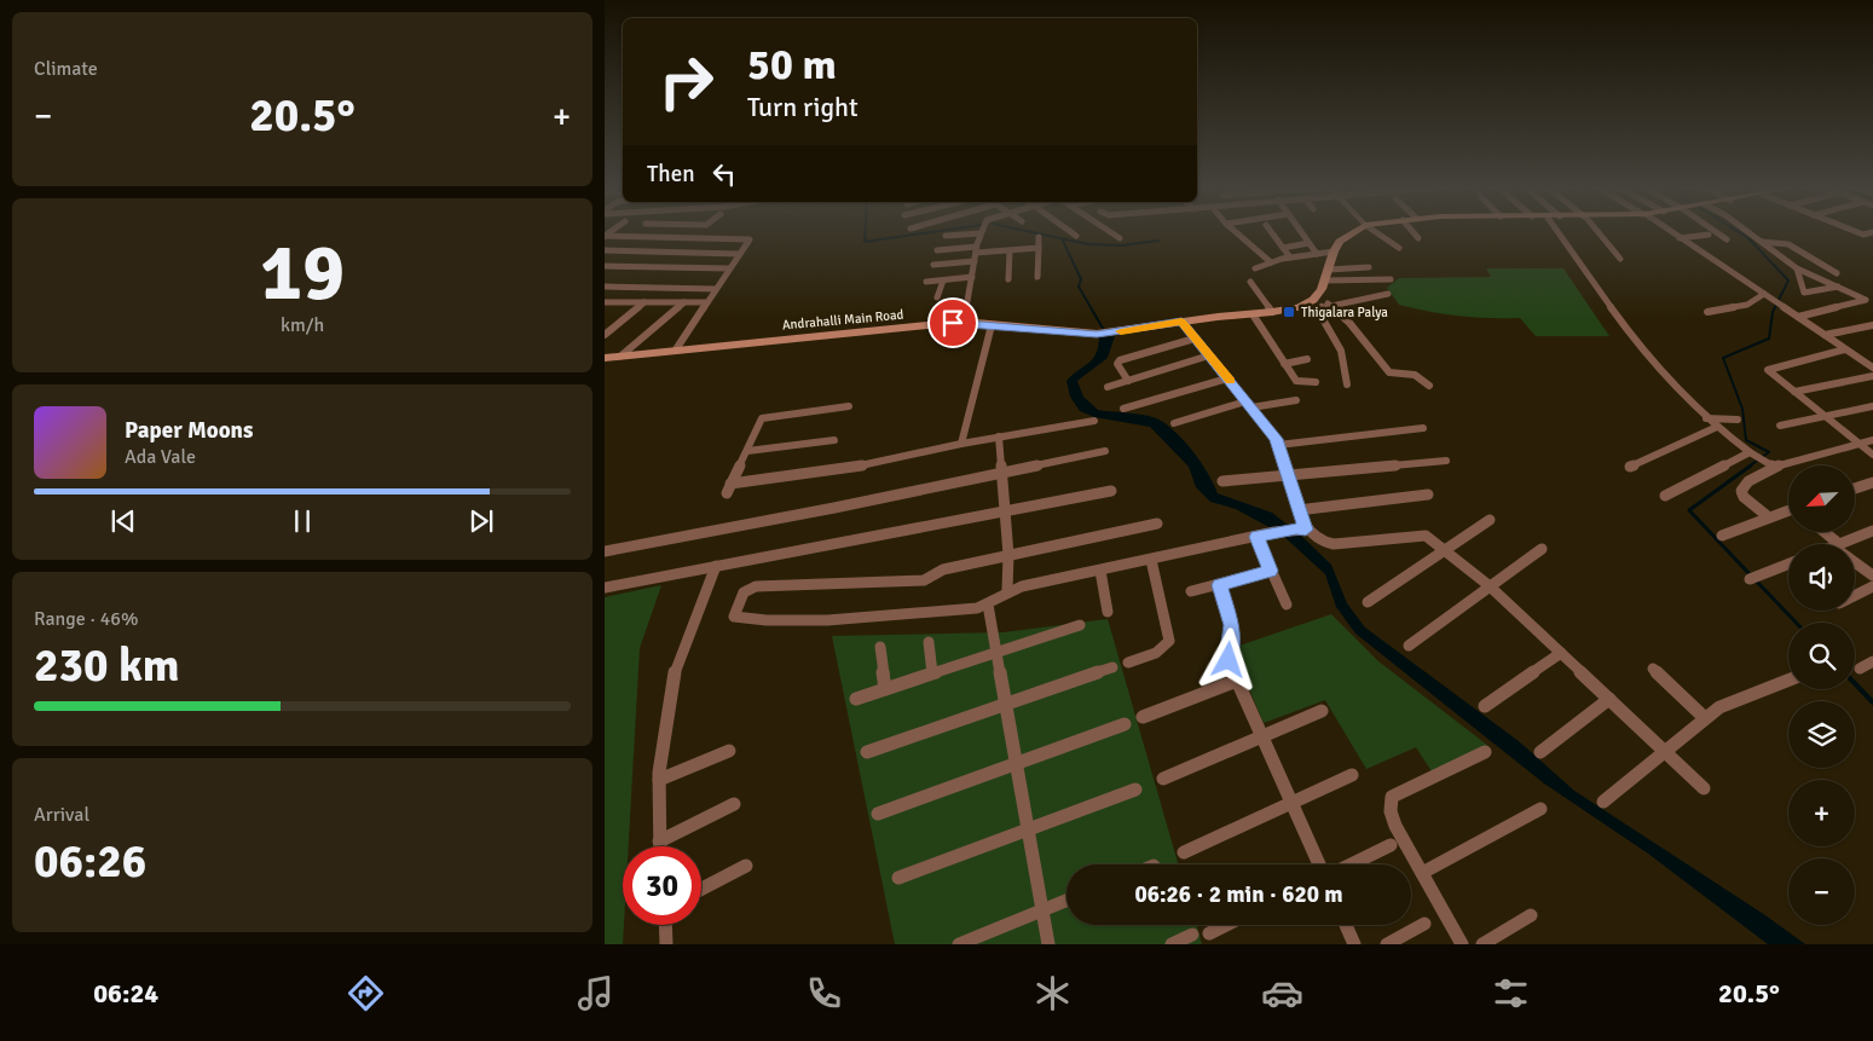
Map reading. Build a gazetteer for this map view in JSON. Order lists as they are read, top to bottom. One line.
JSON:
{"streets":{"main road":["Andrahalli Main Road"]},"places":{"transit":["Thigalara Palya"]},"north":"bottom left","page":{"tile":["Climate",["19","km/h"],["Range · 46%","230 km"],["Arrival","06:26"]],"turn":["50 m","Turn right"],"heat":["−","20.5°","+"],"then":"Then","song":["Paper Moons","Ada Vale"],"map_buttons":["+","−"],"limit":"30","trip":"06:26 · 2 min · 620 m","tabs":["06:24","20.5°"]}}
